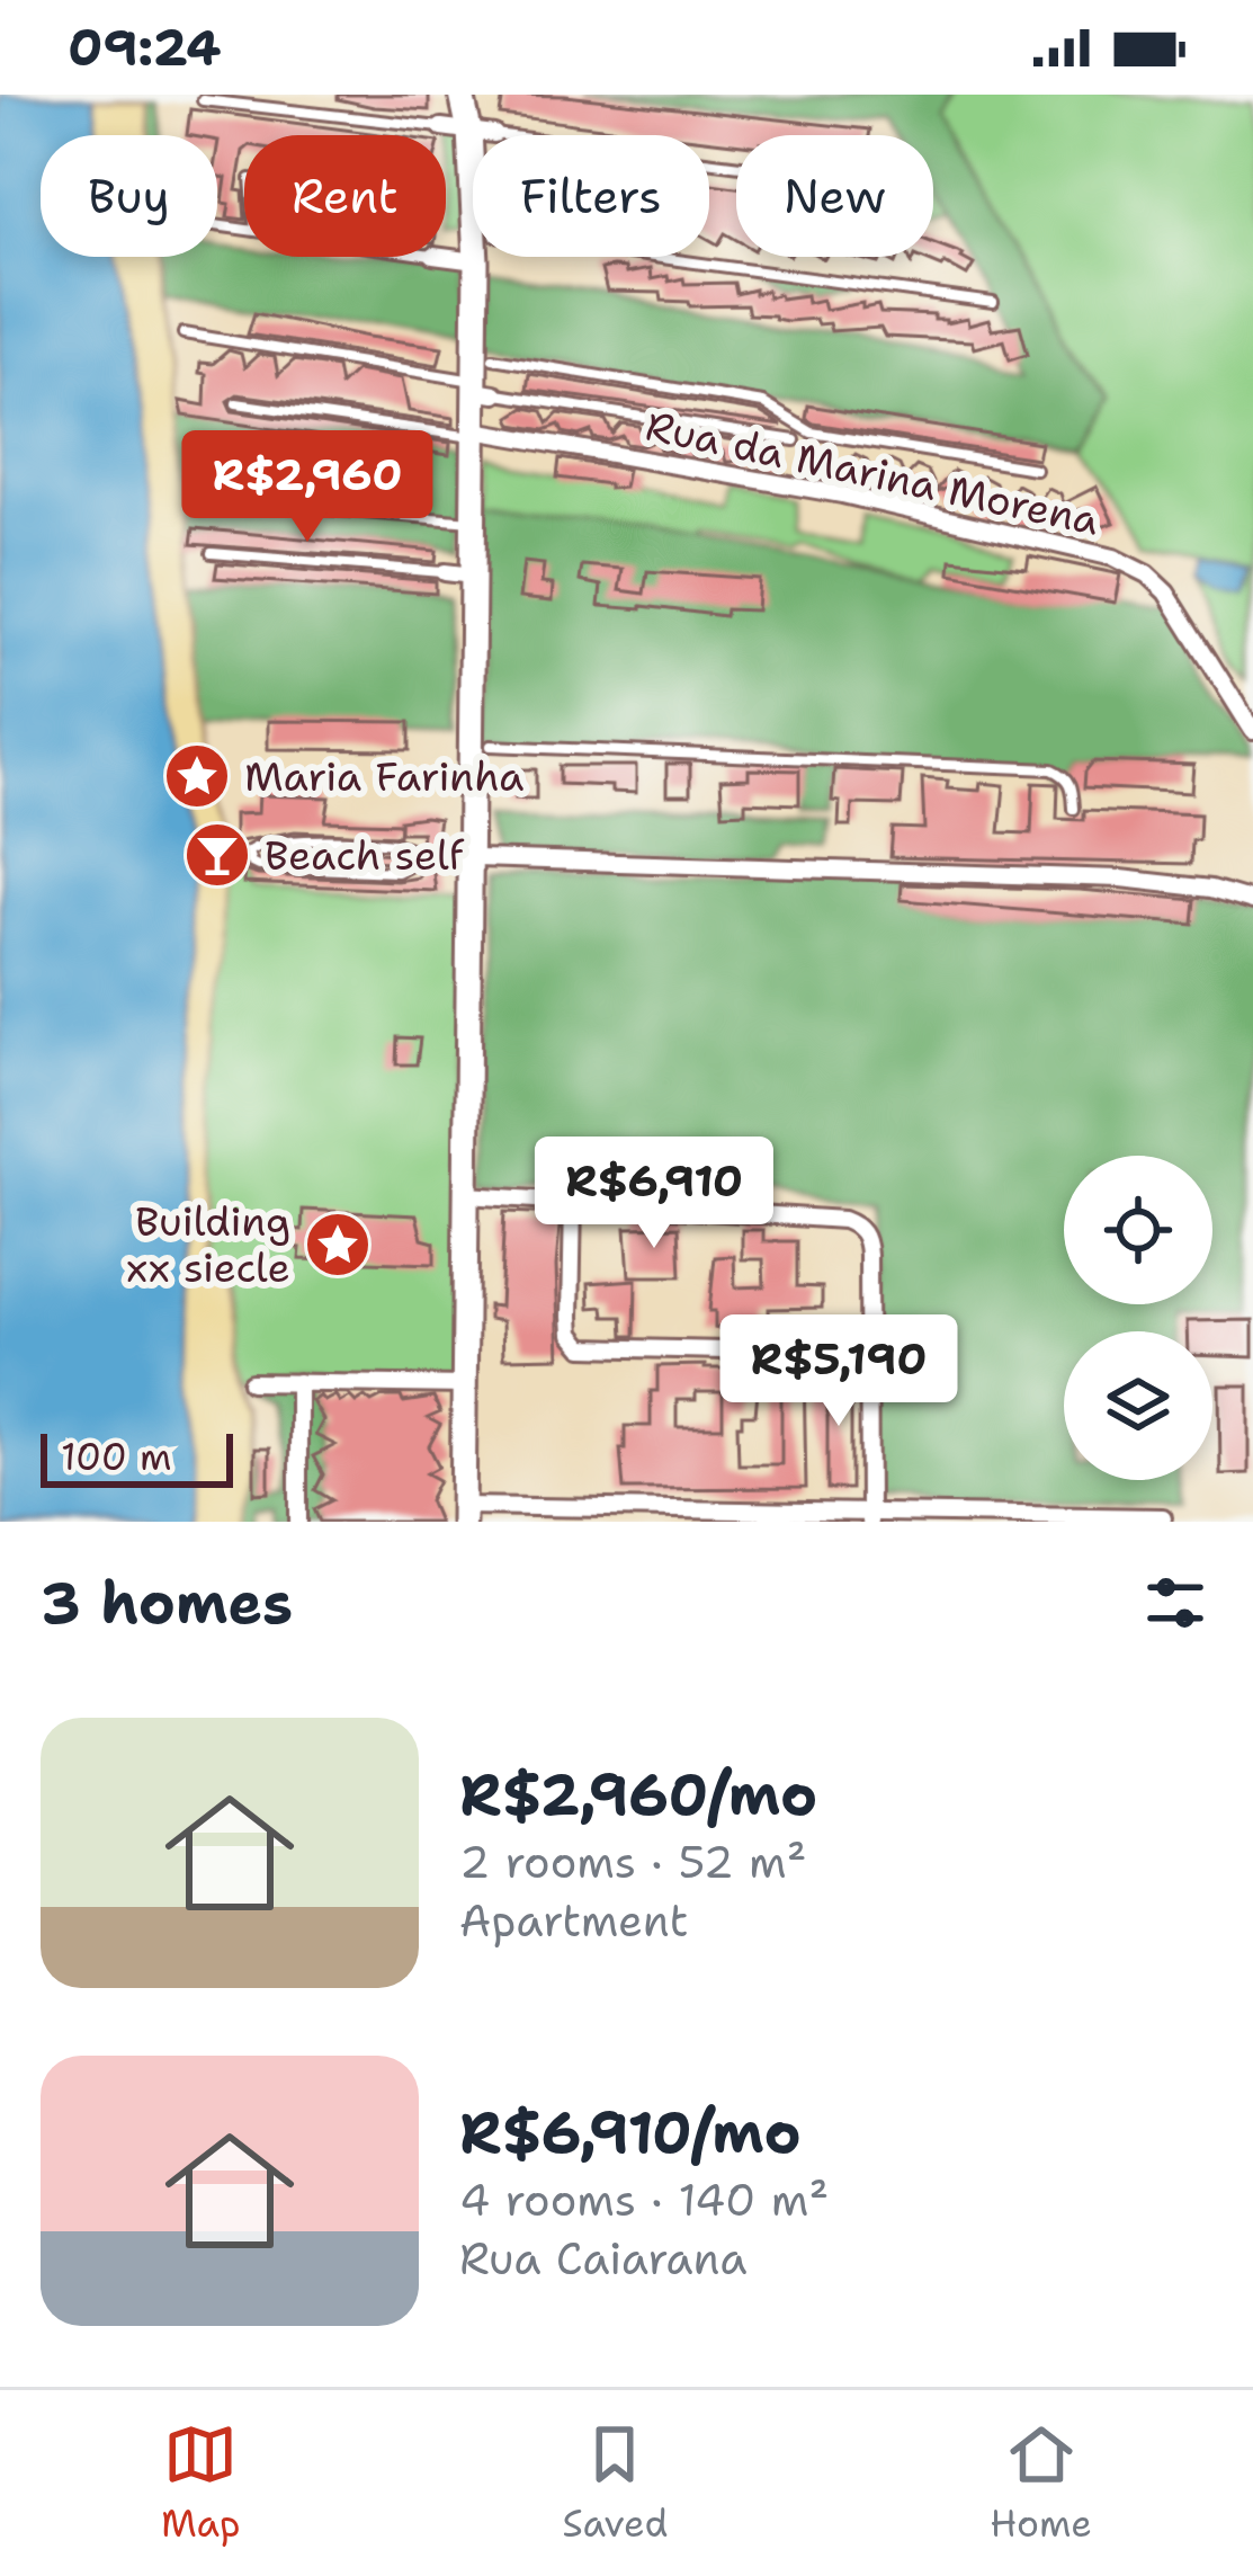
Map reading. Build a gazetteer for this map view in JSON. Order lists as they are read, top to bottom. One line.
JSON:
{"streets":{"street":["Rua da Marina Morena"]},"places":{"place":["Maria Farinha","Building xx siecle"],"bar":["Beach self"]},"scale_bar":"100 m","page":{"status":"09:24","chip":["Buy","Rent","Filters","New"],"price":["R$2,960","R$6,910","R$5,190"],"scale":"100 m","heading":"3 homes","list":[{"name":"R$2,960/mo","note":"2 rooms · 52 m² · Apartment"},{"name":"R$6,910/mo","note":"4 rooms · 140 m² · Rua Caiarana"}],"tabs":["Map","Saved","Home"]}}
